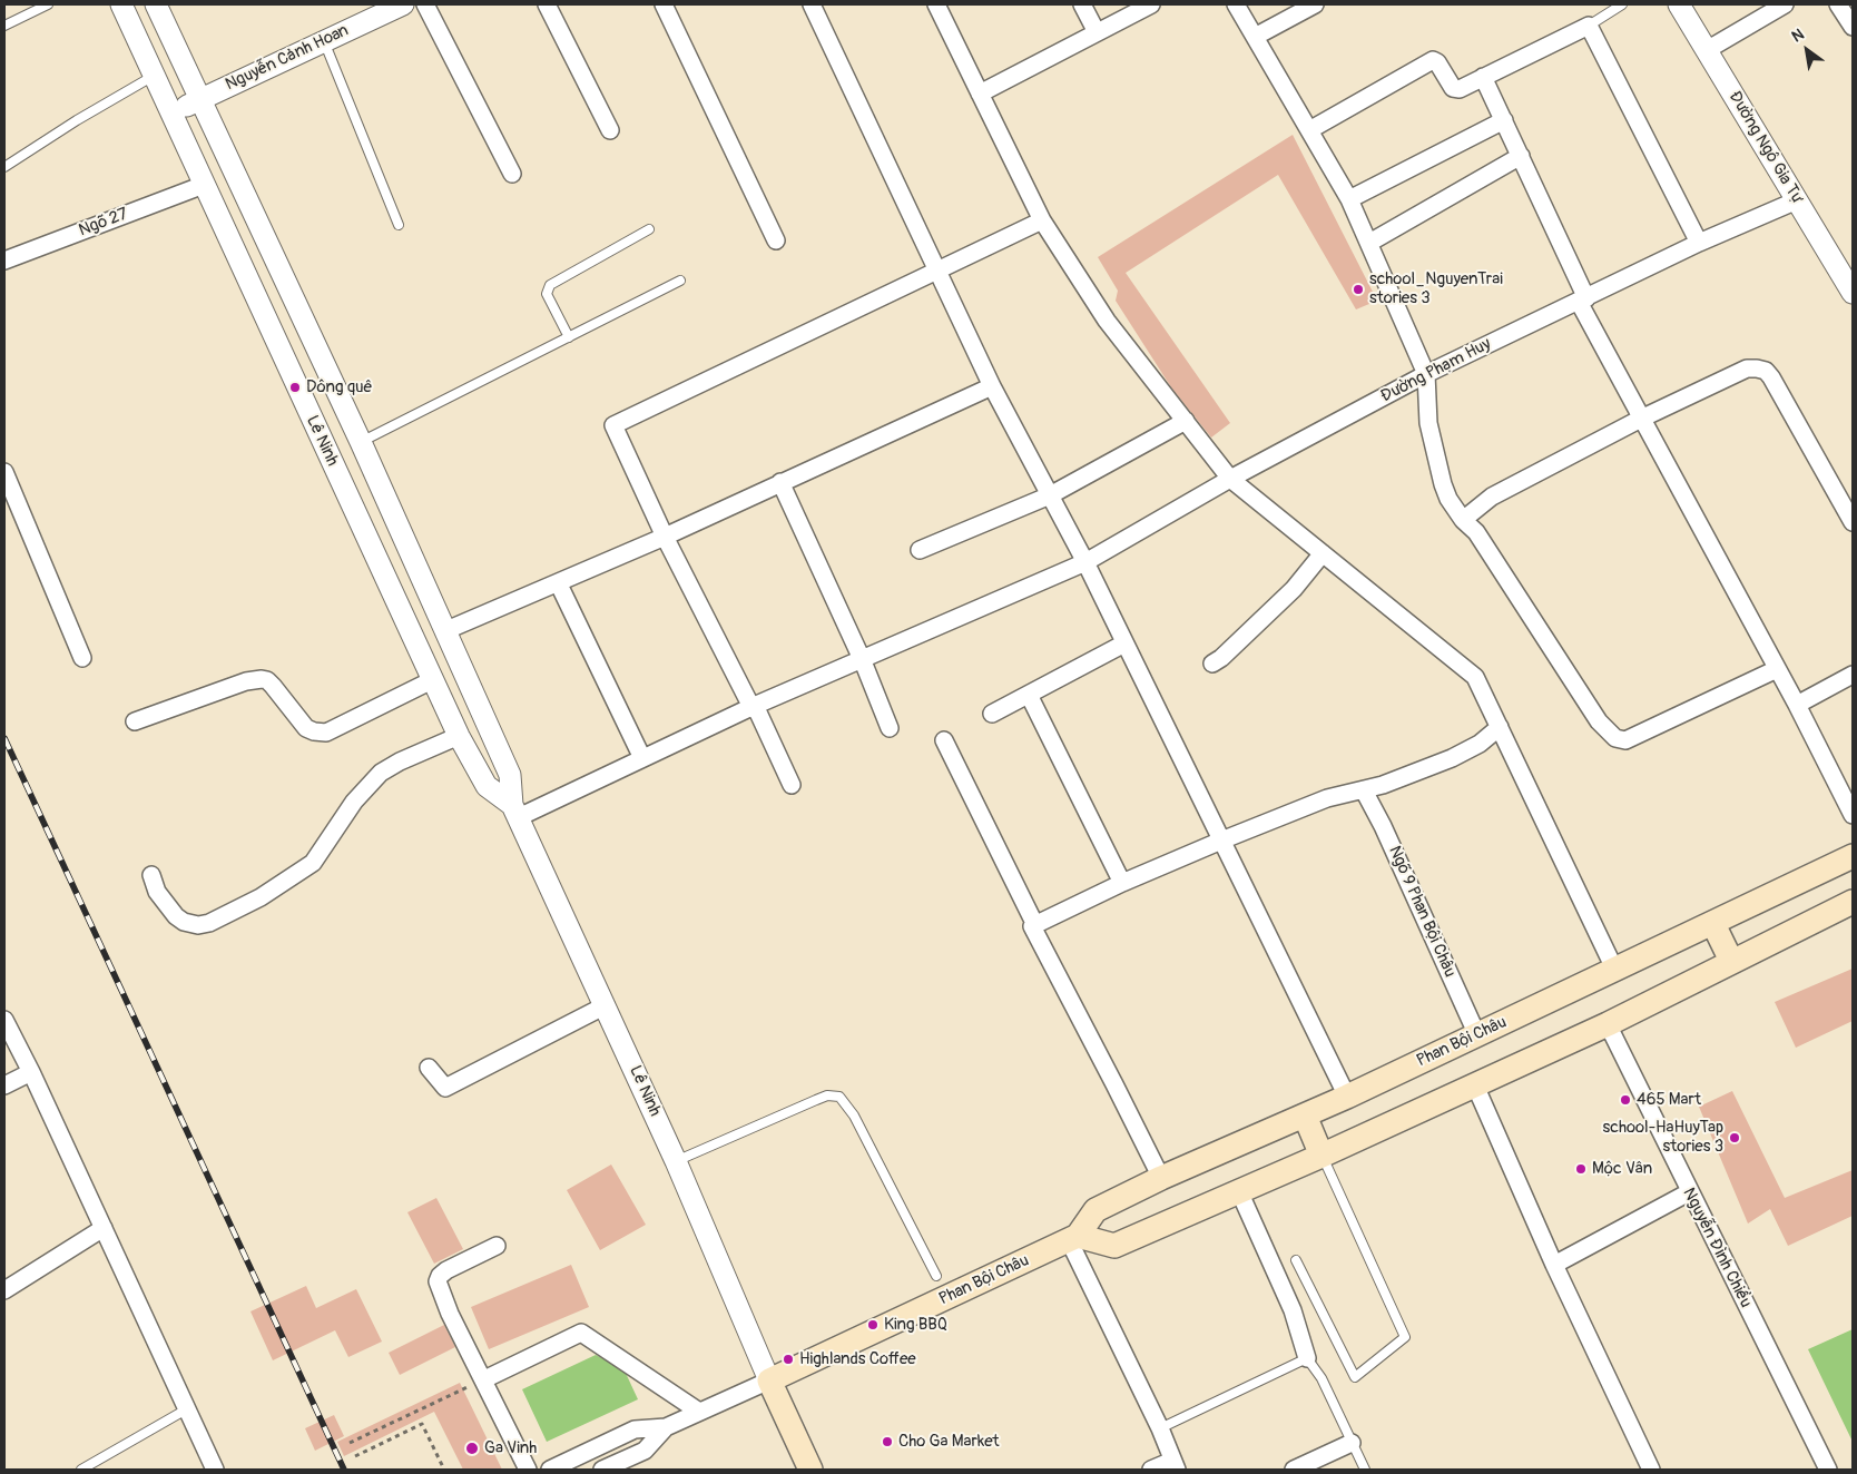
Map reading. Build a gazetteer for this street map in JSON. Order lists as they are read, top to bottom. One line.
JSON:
{"streets":{"main road":["Phan Bội Châu"],"street":["Nguyễn Cảnh Hoan","Đường Ngô Gia Tự","Ngõ 27","Đường Phạm Huy","Lê Ninh","Ngõ 9 Phan Bội Châu","Nguyễn Đình Chiểu"]},"crossings":[["Nguyễn Cảnh Hoan","Lê Ninh"],["Đường Ngô Gia Tự","Đường Phạm Huy"],["Ngõ 27","Lê Ninh"],["Đường Phạm Huy","Lê Ninh"],["Lê Ninh","Phan Bội Châu"],["Ngõ 9 Phan Bội Châu","Phan Bội Châu"]],"places":["school_NguyenTrai stories 3","Dông quê","465 Mart","school-HaHuyTap stories 3","Mộc Vân","King BBQ","Highlands Coffee","Cho Ga Market","Ga Vinh"],"north":"top left"}
